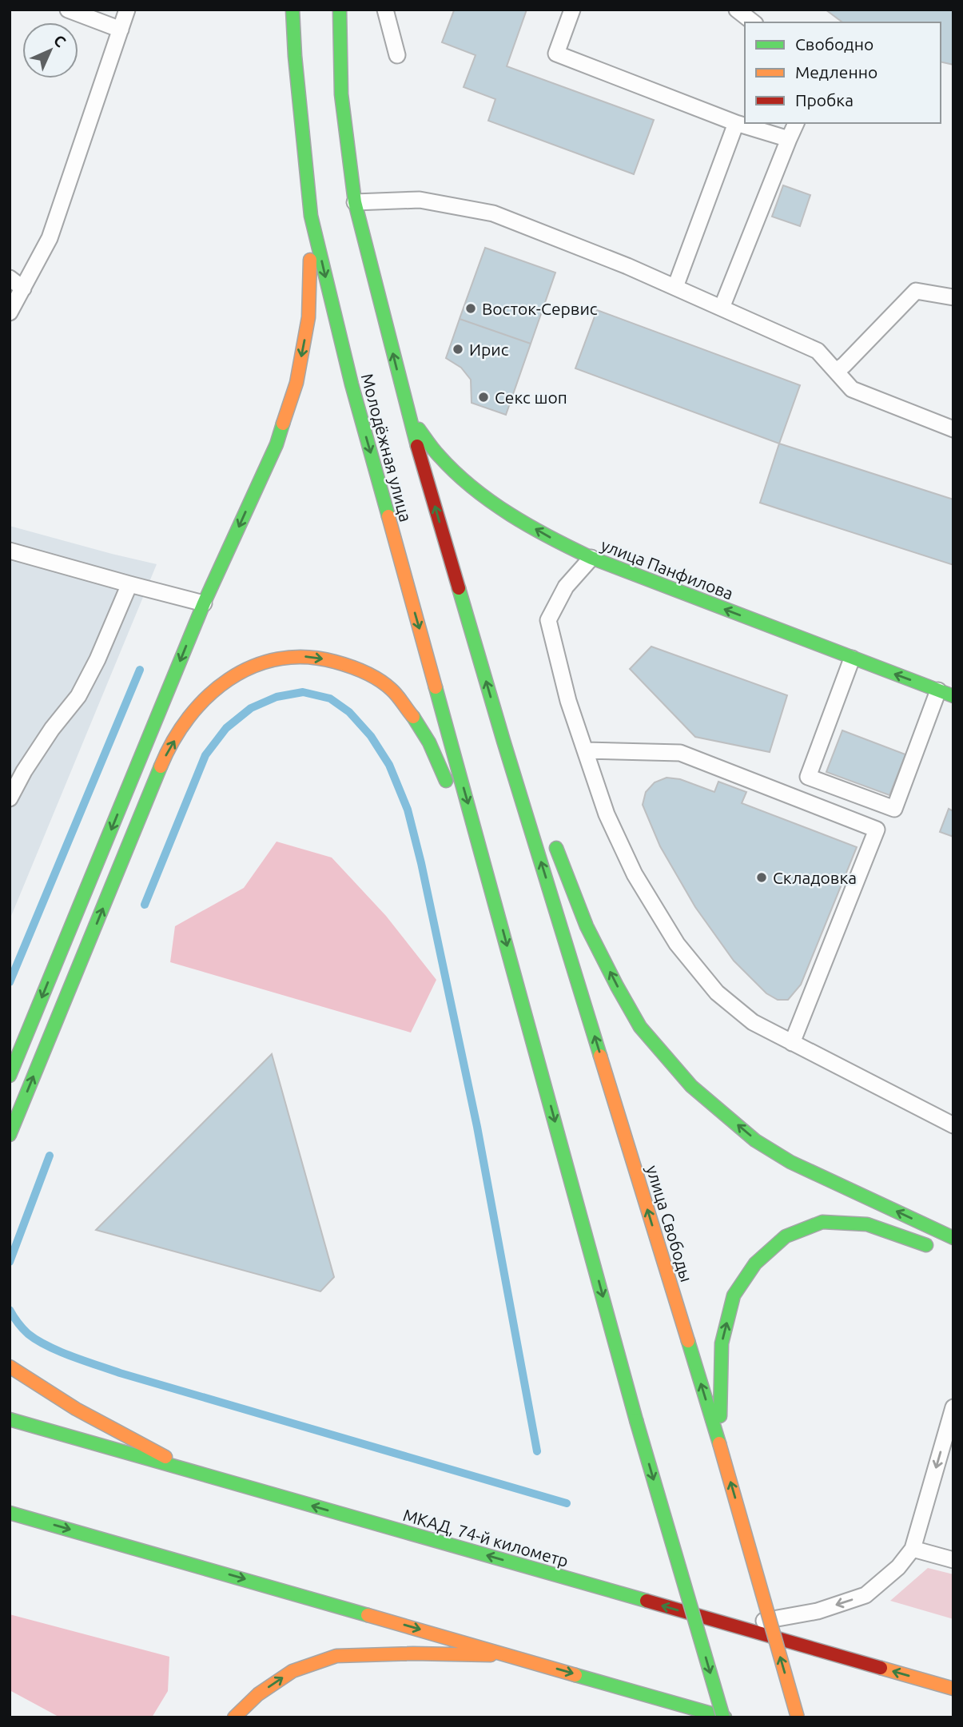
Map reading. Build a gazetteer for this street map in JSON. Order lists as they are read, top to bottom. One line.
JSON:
{"streets":{"main road":["Молодёжная улица","улица Панфилова","улица Свободы","МКАД, 74-й километр"]},"crossings":[["Молодёжная улица","улица Панфилова"],["Молодёжная улица","улица Свободы"]],"one_way":["улица Панфилова"],"places":["Восток-Сервис","Ирис","Секс шоп","Складовка"],"legend":["Свободно","Медленно","Пробка"],"north":"top right"}
